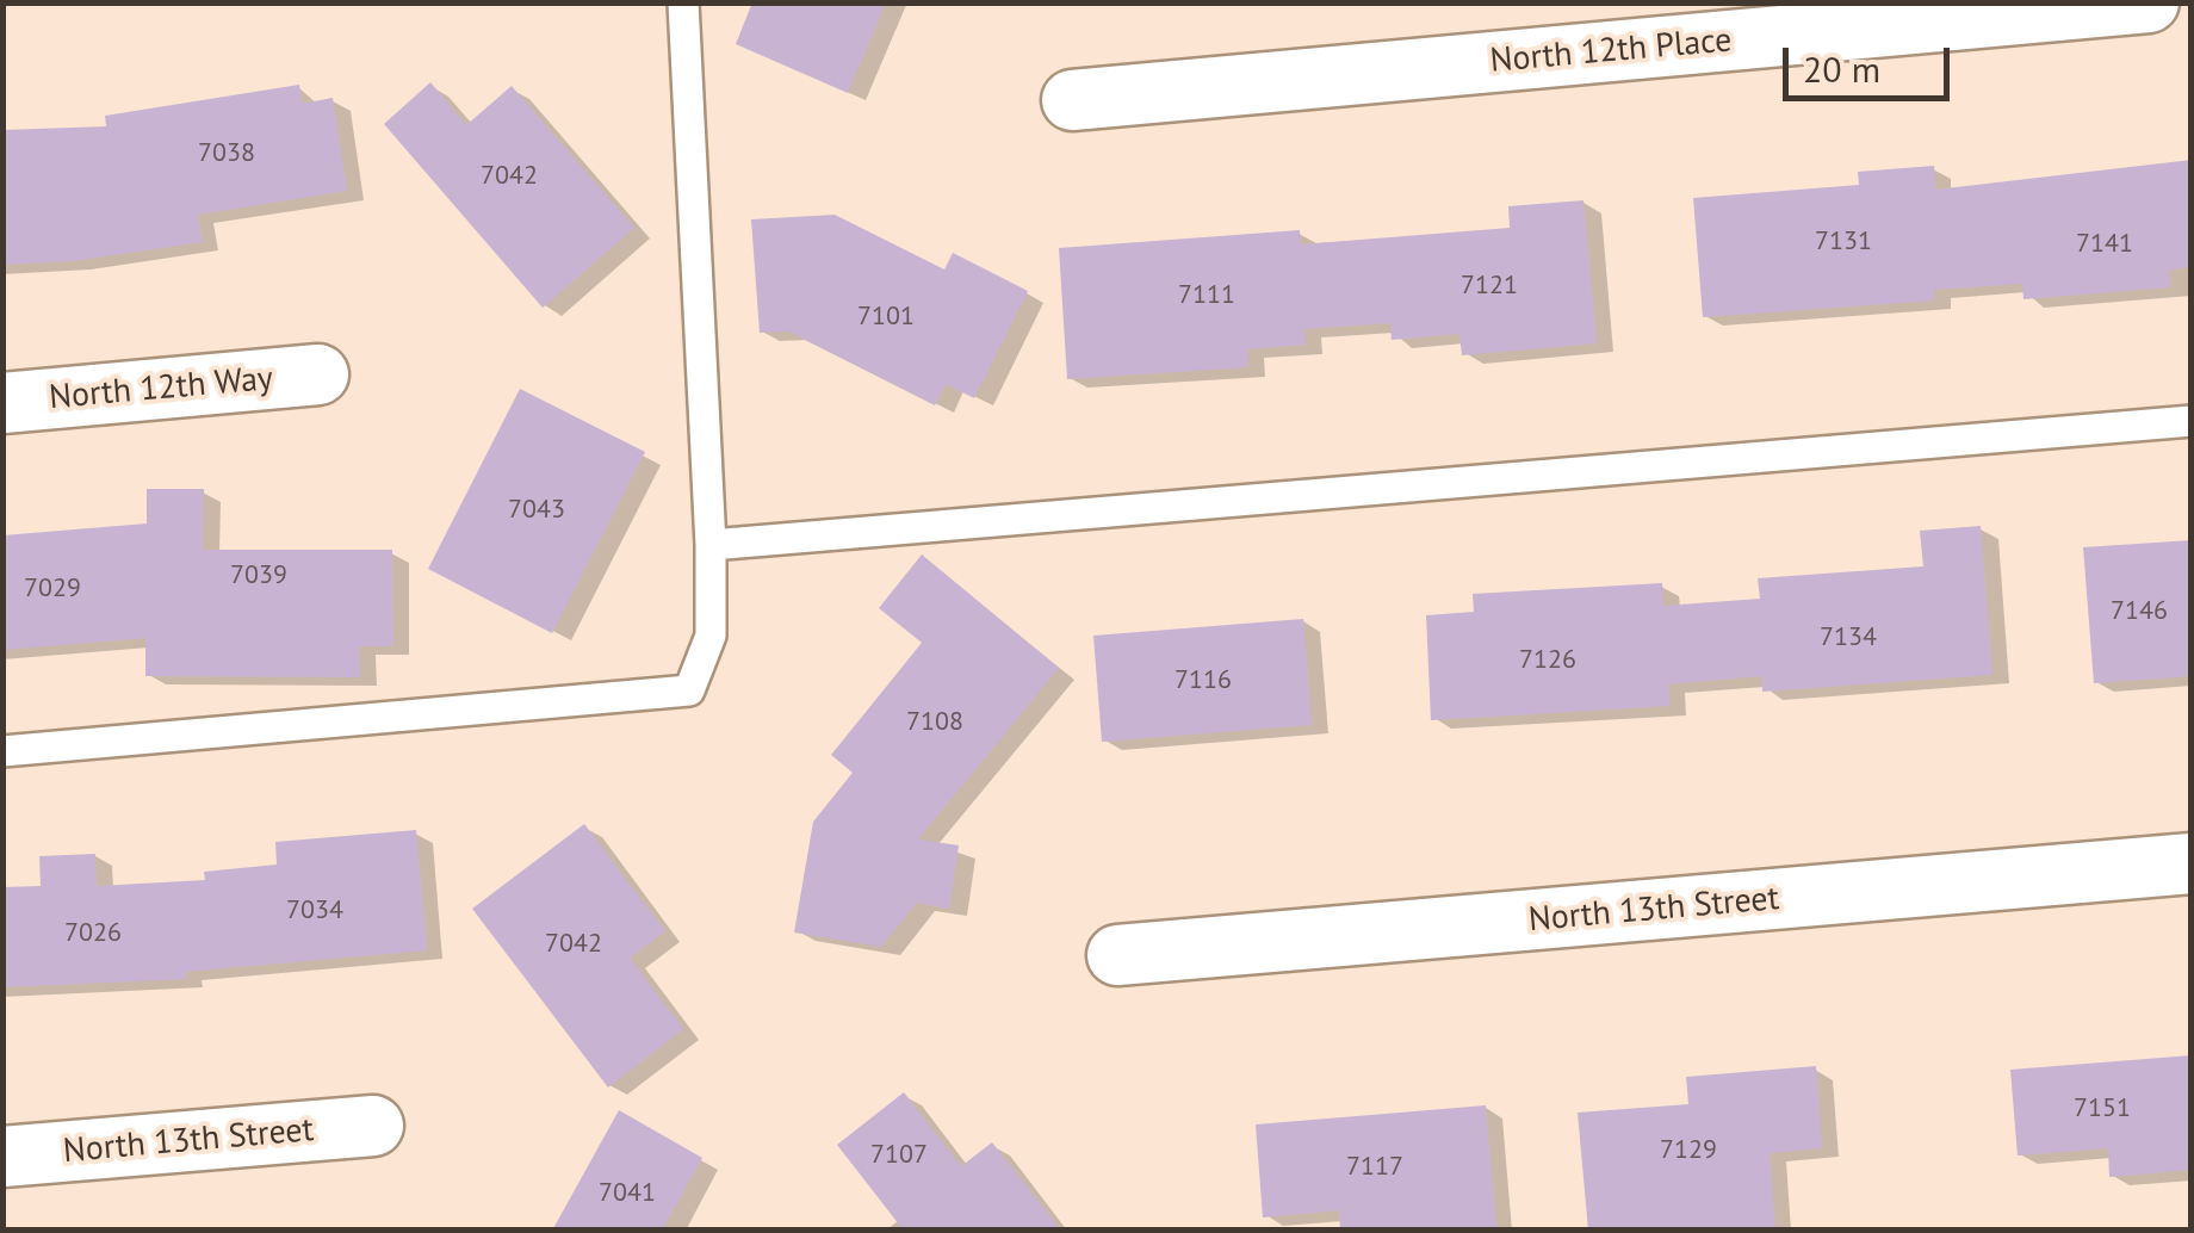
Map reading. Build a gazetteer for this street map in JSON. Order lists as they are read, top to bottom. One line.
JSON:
{"streets":{"street":["North 12th Place","North 12th Way","North 13th Street"]},"house_numbers":["7038","7042","7131","7141","7121","7111","7101","7043","7039","7029","7146","7134","7126","7116","7108","7034","7026","7042","7151","7129","7107","7117","7041"],"scale_bar":"20 m"}
